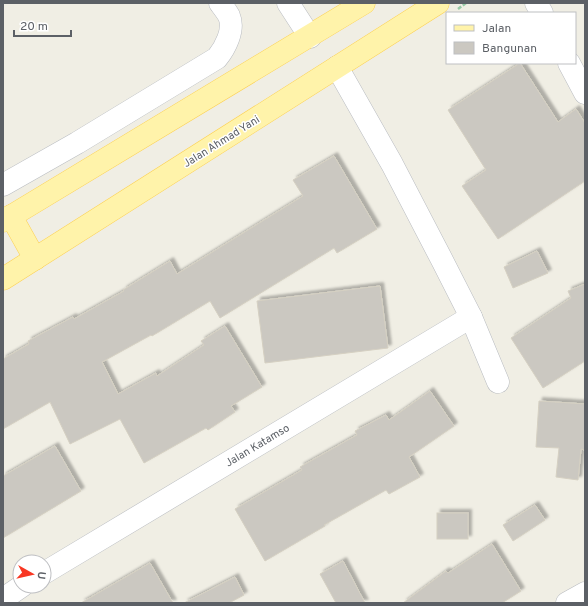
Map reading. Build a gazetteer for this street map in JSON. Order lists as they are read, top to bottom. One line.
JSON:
{"streets":{"main road":["Jalan Ahmad Yani"],"street":["Jalan Katamso"]},"legend":["Jalan","Bangunan"],"scale_bar":"20 m","north":"right"}
